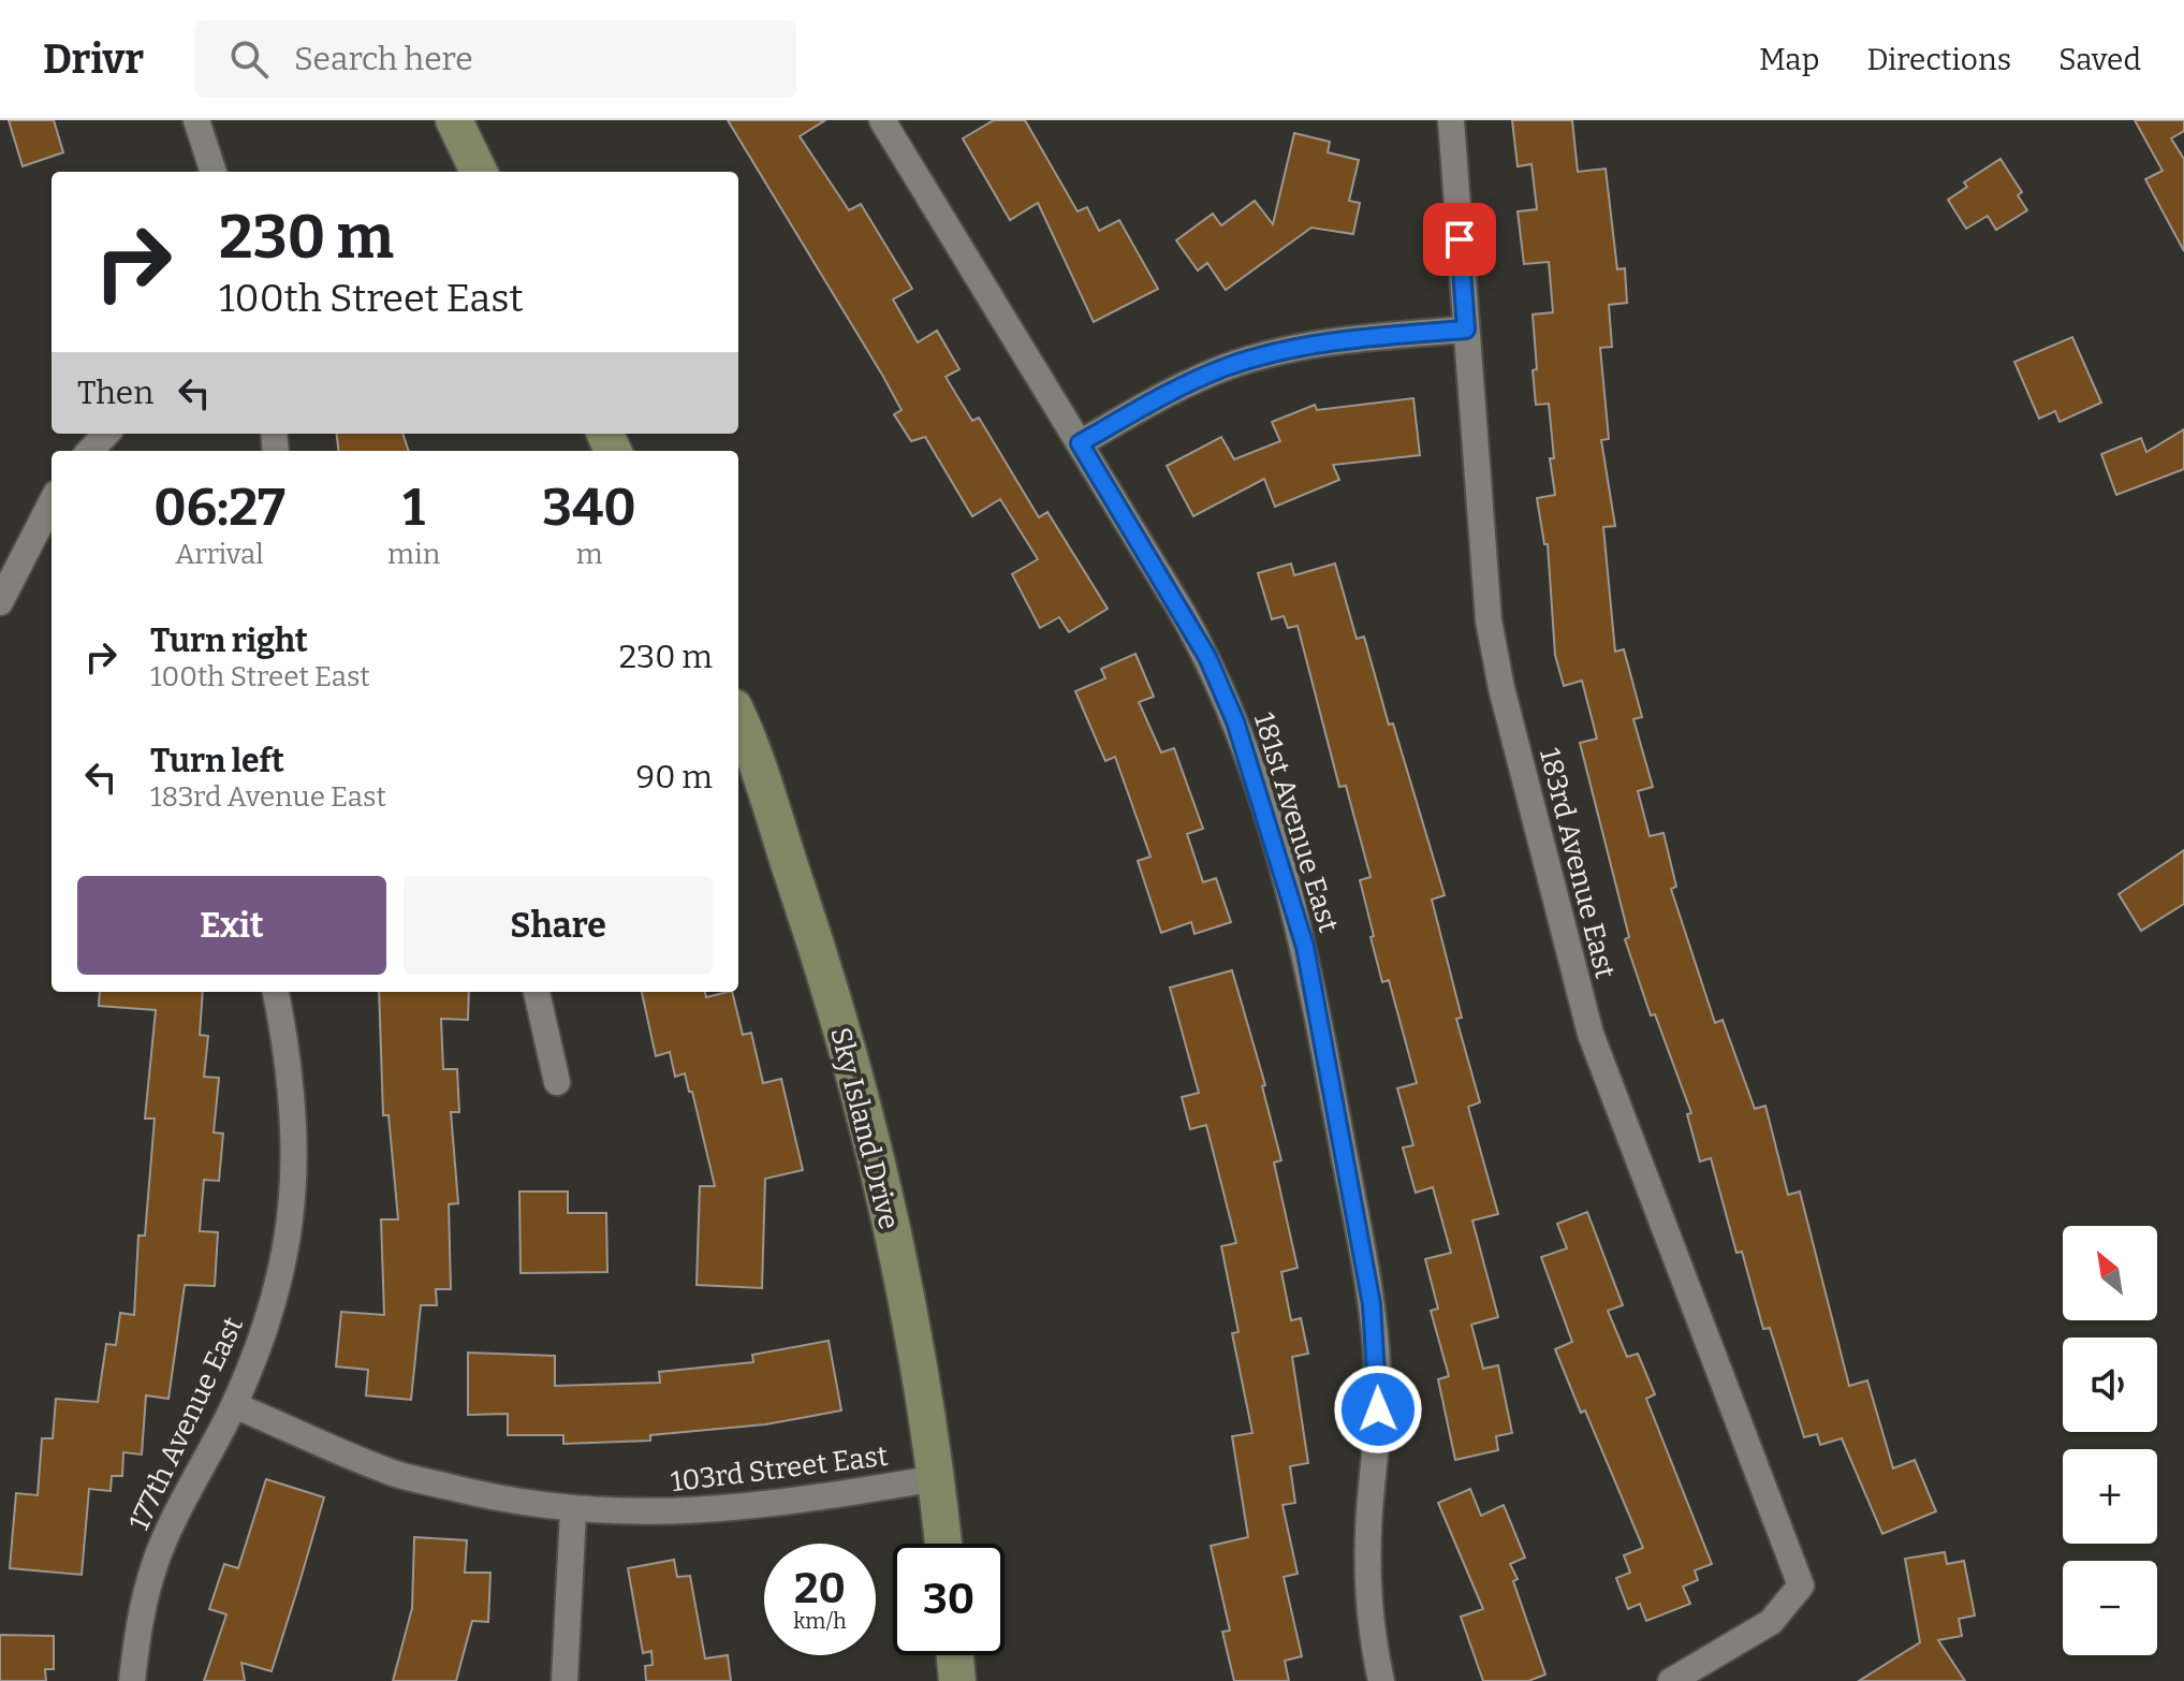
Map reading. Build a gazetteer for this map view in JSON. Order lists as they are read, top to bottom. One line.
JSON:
{"streets":{"street":["181st Avenue East","183rd Avenue East","Sky Island Drive","177th Avenue East","103rd Street East"]},"crossings":[["Sky Island Drive","103rd Street East"],["177th Avenue East","103rd Street East"]],"north":"top left","page":{"header":"Drivr","search":"Search here","nav":["Map","Directions","Saved"],"turn":["230 m","100th Street East"],"then":"Then","eta":["06:27","Arrival","1","min","340","m"],"list":[{"name":"Turn right","note":"100th Street East","value":"230 m"},{"name":"Turn left","note":"183rd Avenue East","value":"90 m"}],"buttons":["Exit","Share"],"map_buttons":["+","−"],"speed":"20 km/h","limit":"30"}}
